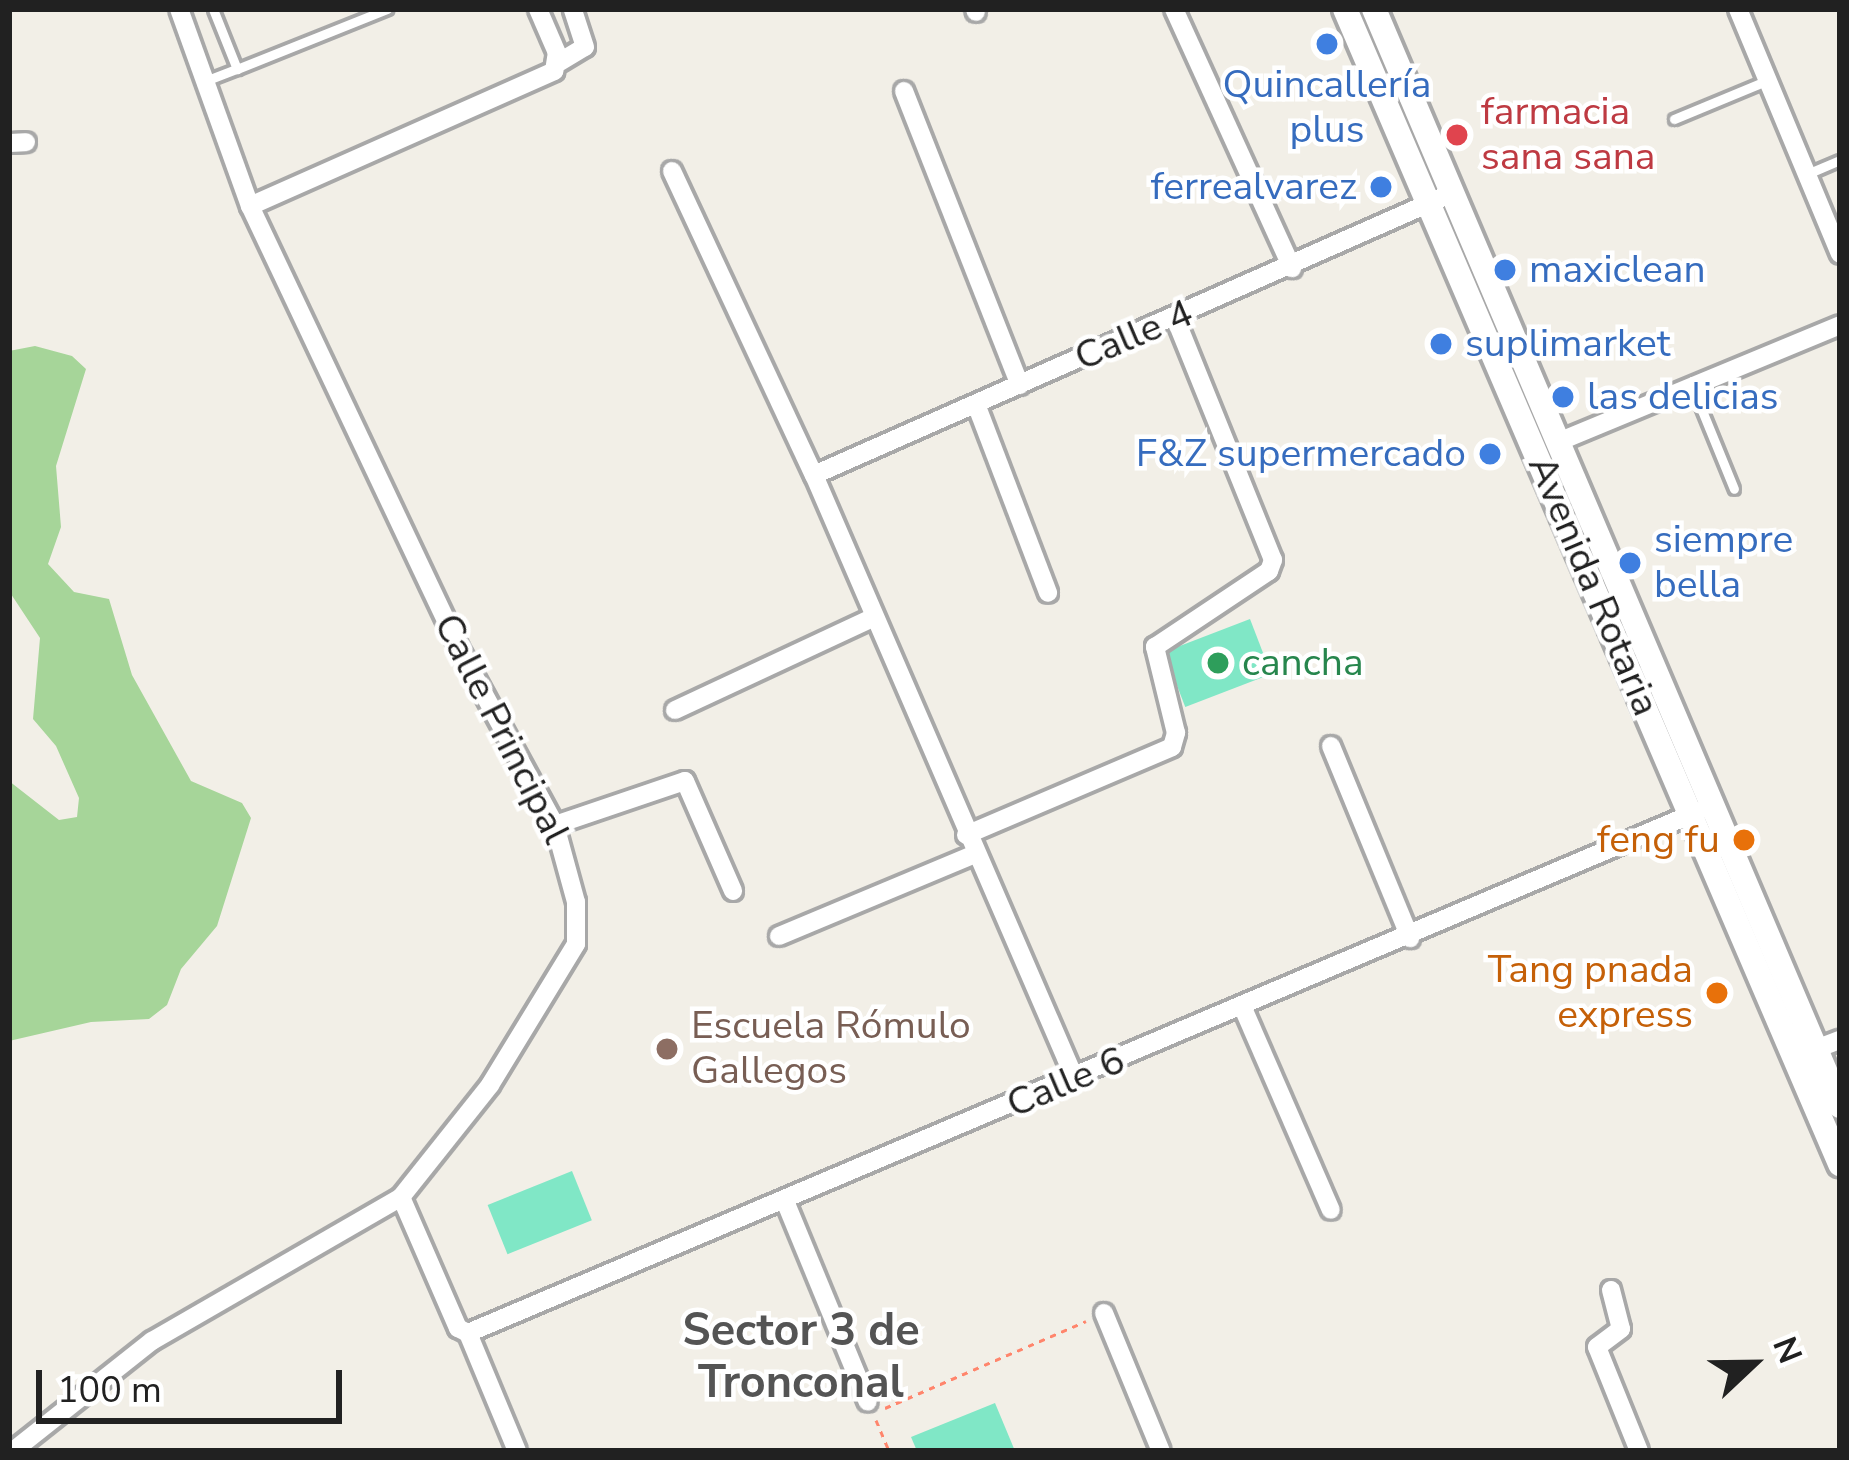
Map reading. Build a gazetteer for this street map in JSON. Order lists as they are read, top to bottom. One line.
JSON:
{"streets":{"street":["Calle 4","Avenida Rotaria","Calle Principal","Calle 6"]},"crossings":[["Calle 4","Avenida Rotaria"],["Avenida Rotaria","Calle 6"]],"districts":["Sector 3 de Tronconal"],"places":["Quincallería plus","farmacia sana sana","ferrealvarez","maxiclean","suplimarket","las delicias","F&Z supermercado","siempre bella","cancha","feng fu","Tang pnada express","Escuela Rómulo Gallegos"],"scale_bar":"100 m","north":"right"}
